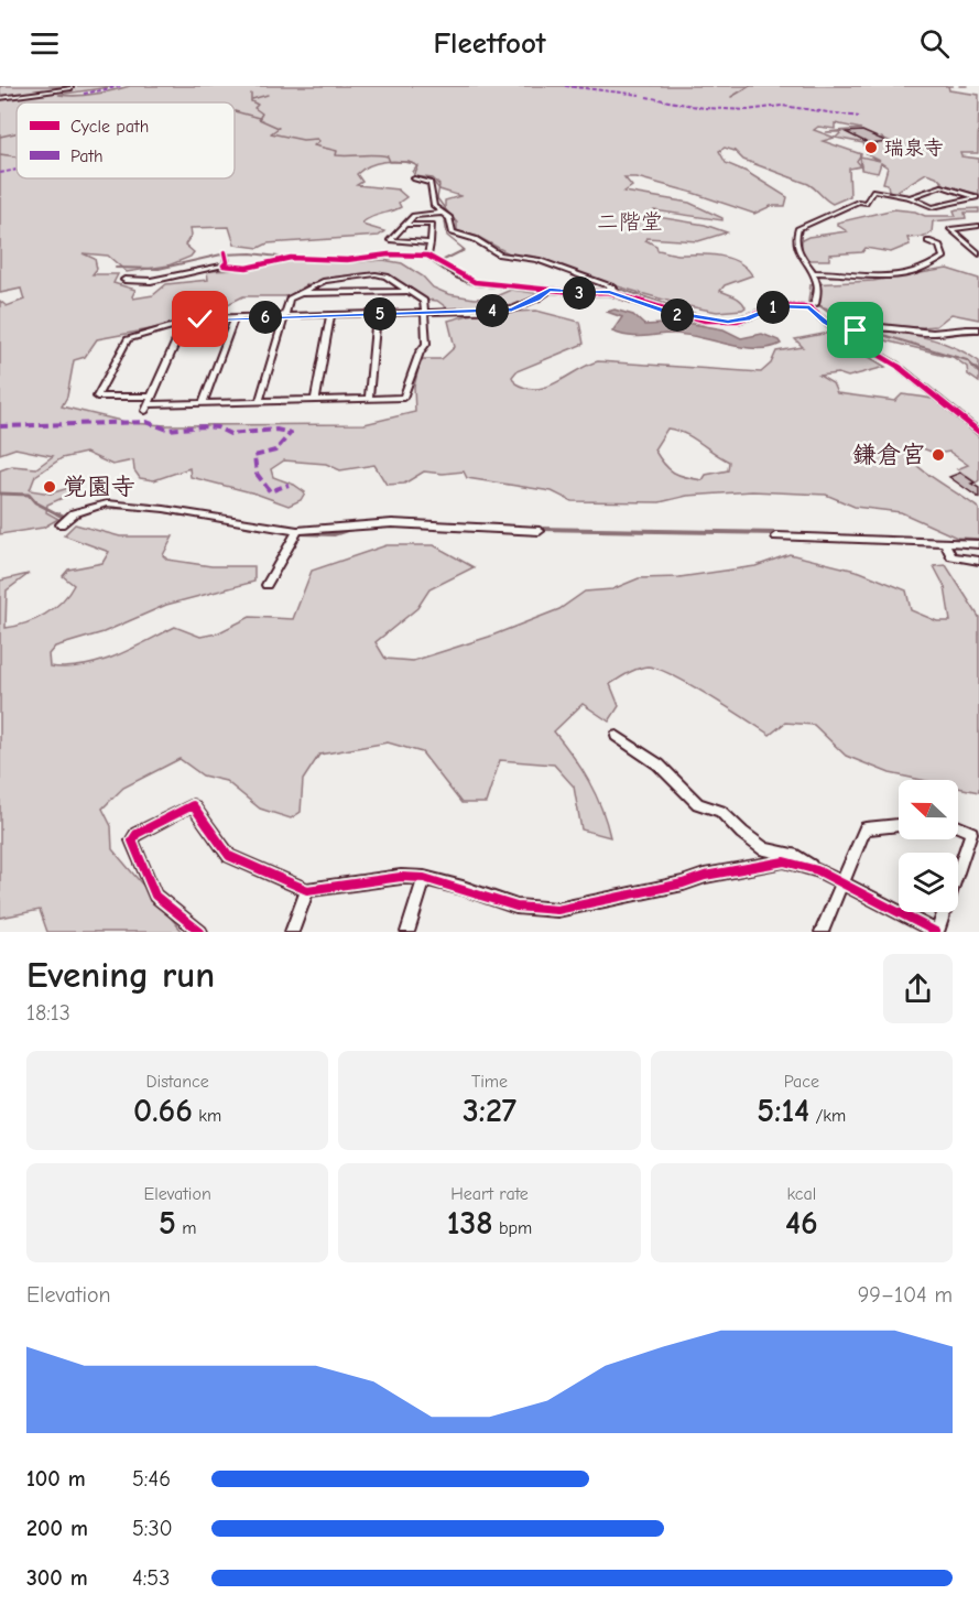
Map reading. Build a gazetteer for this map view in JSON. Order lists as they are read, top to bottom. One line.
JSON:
{"districts":["二階堂"],"places":["瑞泉寺","鎌倉宮","覚園寺"],"legend":["Cycle path","Path"],"north":"left","page":{"header":"Fleetfoot","pins":["3","1","4","5","2","6"],"heading":["Evening run","18:13"],"stats":[["Distance","0.66 km"],["Time","3:27"],["Pace","5:14 /km"],["Elevation","5 m"],["Heart rate","138 bpm"],["kcal","46"]],"chart":["Elevation","99–104 m"],"list":[{"name":"100 m","note":"5:46"},{"name":"200 m","note":"5:30"},{"name":"300 m","note":"4:53"}]}}
